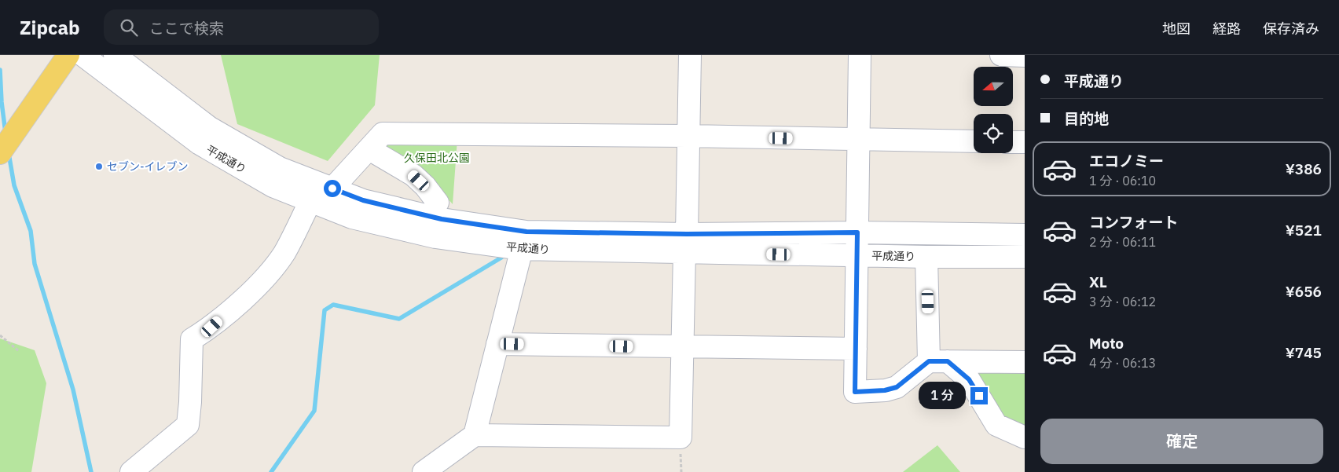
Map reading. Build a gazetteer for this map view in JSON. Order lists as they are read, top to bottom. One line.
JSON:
{"streets":{"street":["平成通り"]},"parks":["久保田北公園"],"places":["セブン-イレブン"],"north":"left","page":{"header":"Zipcab","search":"ここで検索","nav":["地図","経路","保存済み"],"banner":["平成通り","目的地"],"list":[{"name":"エコノミー","note":"1 分 · 06:10","value":"¥386"},{"name":"コンフォート","note":"2 分 · 06:11","value":"¥521"},{"name":"XL","note":"3 分 · 06:12","value":"¥656"},{"name":"Moto","note":"4 分 · 06:13","value":"¥745"}],"bubble":"1 分","buttons":"確定"}}
